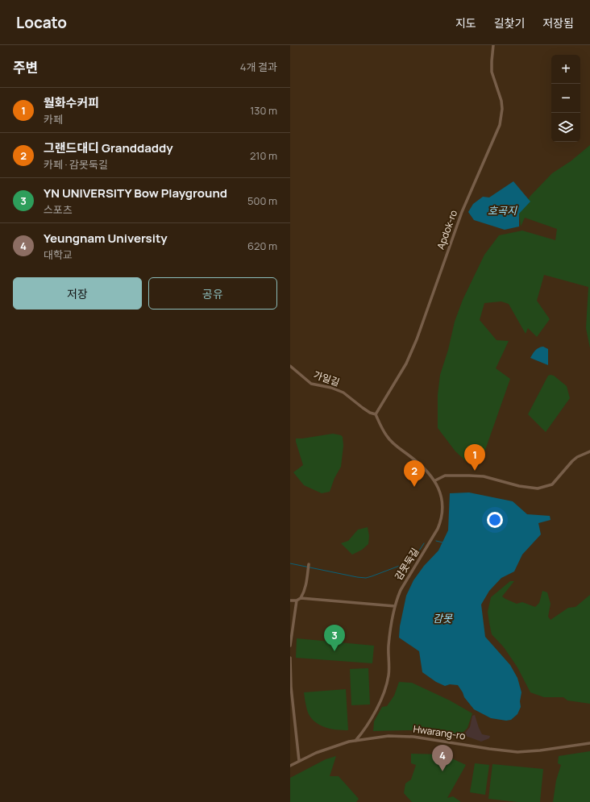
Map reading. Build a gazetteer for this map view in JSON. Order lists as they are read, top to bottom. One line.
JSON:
{"streets":{"street":["Apdok-ro","가일길","감못둑길","Hwarang-ro"]},"crossings":[["Apdok-ro","가일길"],["Apdok-ro","감못둑길"],["가일길","감못둑길"],["감못둑길","Hwarang-ro"]],"water":["호곡지","감못"],"page":{"header":"Locato","nav":["지도","길찾기","저장됨"],"heading":["주변","4개 결과"],"map_buttons":["+","−"],"list":[{"mark":"1","name":"월화수커피","note":"카페","value":"130 m"},{"mark":"2","name":"그랜드대디 Granddaddy","note":"카페 · 감못둑길","value":"210 m"},{"mark":"3","name":"YN UNIVERSITY Bow Playground","note":"스포츠","value":"500 m"},{"mark":"4","name":"Yeungnam University","note":"대학교","value":"620 m"}],"buttons":["저장","공유"],"pins":["1","2","3","4"]}}
